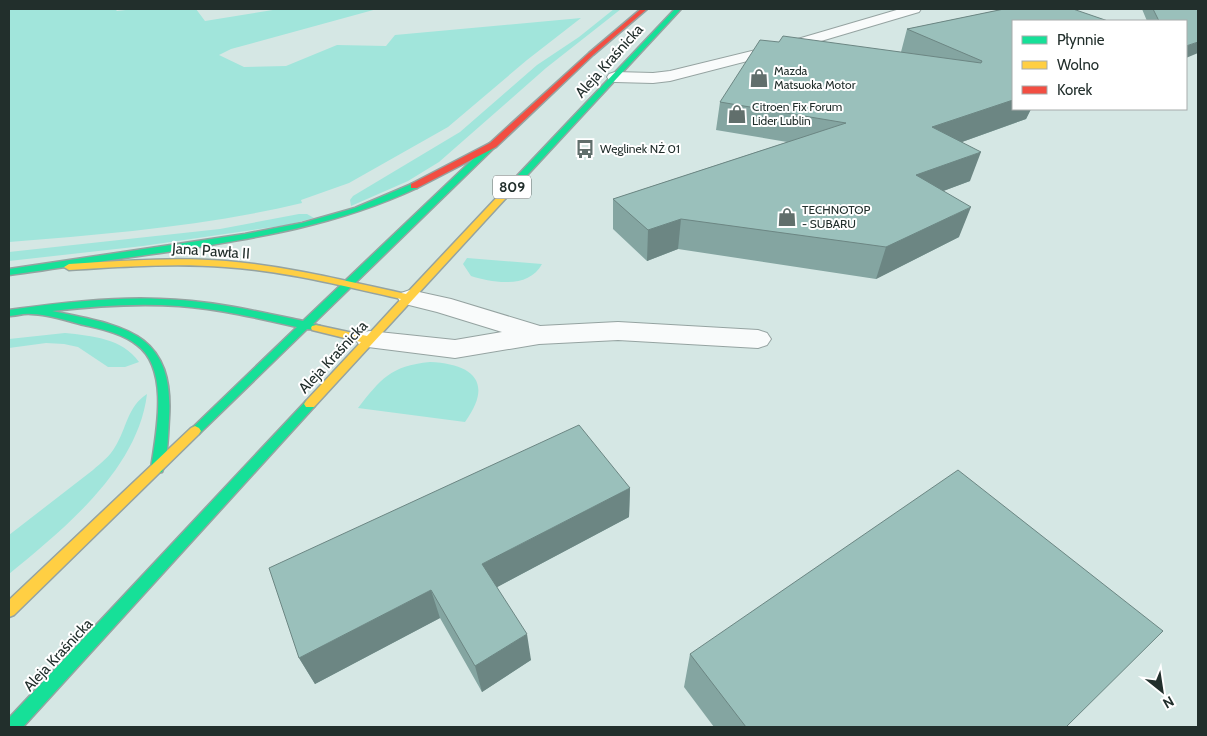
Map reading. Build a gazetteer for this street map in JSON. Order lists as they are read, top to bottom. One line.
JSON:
{"streets":{"main road":["Aleja Kraśnicka","809","Jana Pawła II"]},"crossings":[["Aleja Kraśnicka","Jana Pawła II"]],"places":{"shop":["Mazda Matsuoka Motor","Citroen Fix Forum Lider Lublin","TECHNOTOP - SUBARU"],"bus stop":["Węglinek NŻ 01"]},"legend":["Płynnie","Wolno","Korek"],"north":"bottom right"}
